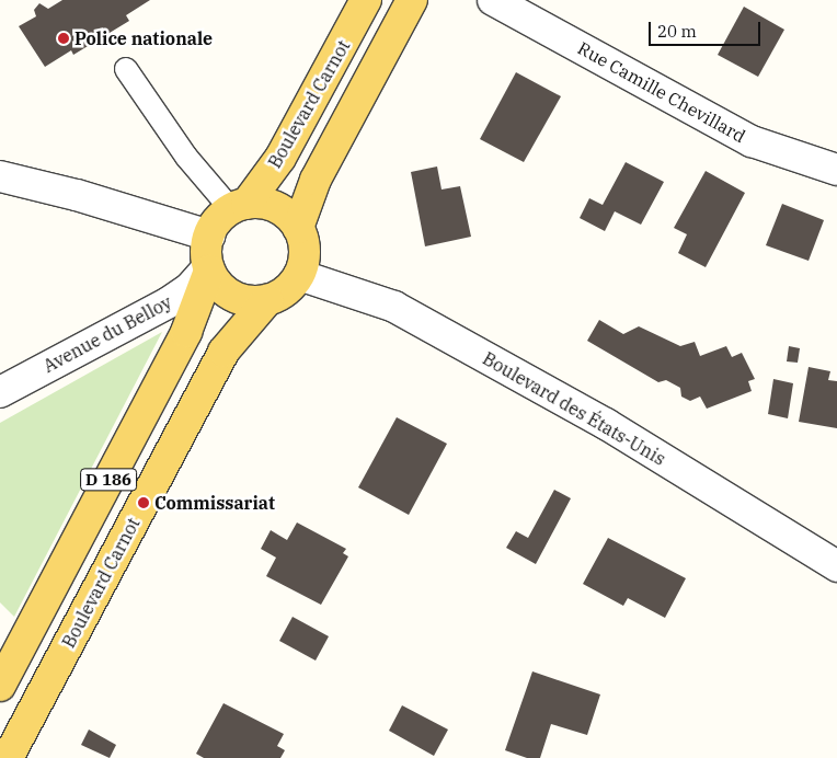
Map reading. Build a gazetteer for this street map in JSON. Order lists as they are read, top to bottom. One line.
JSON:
{"streets":{"main road":["Boulevard Carnot","D 186"],"street":["Rue Camille Chevillard","Avenue du Belloy","Boulevard des États-Unis"]},"crossings":[["Boulevard Carnot","Avenue du Belloy"],["Boulevard Carnot","Boulevard des États-Unis"],["Boulevard Carnot","D 186"],["Avenue du Belloy","Boulevard des États-Unis"],["Avenue du Belloy","D 186"],["Boulevard des États-Unis","D 186"]],"places":["Police nationale","Commissariat"],"scale_bar":"20 m"}
